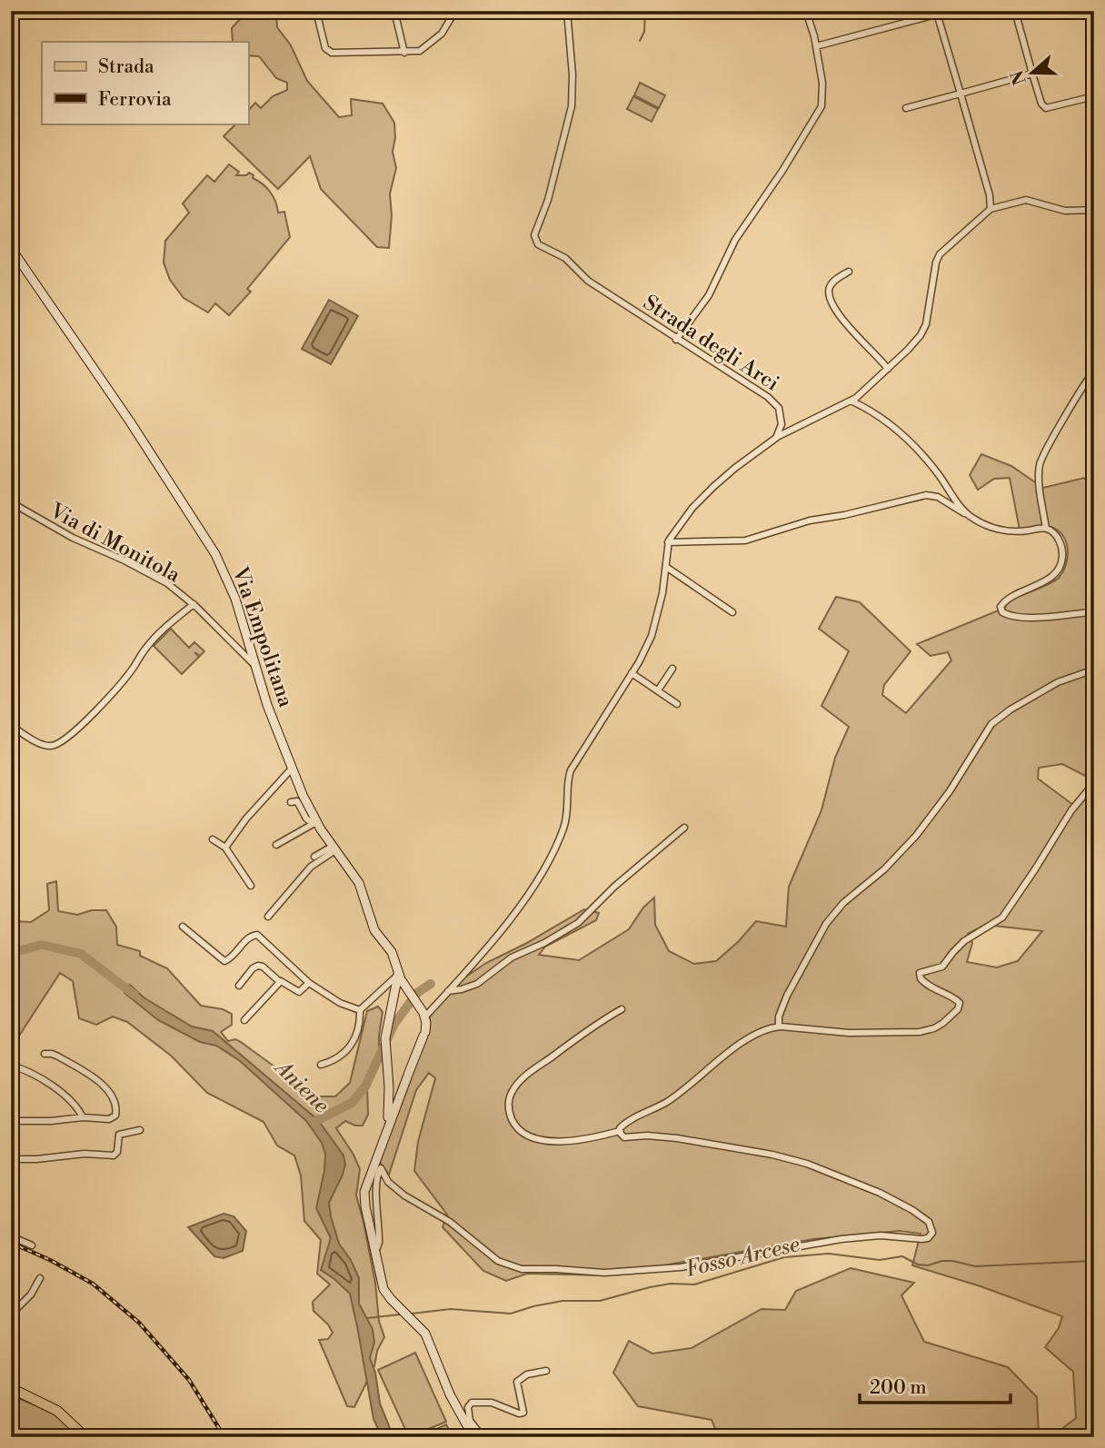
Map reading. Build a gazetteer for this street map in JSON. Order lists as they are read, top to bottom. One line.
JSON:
{"streets":{"main road":["Via Empolitana"],"street":["Strada degli Arci","Via di Monitola"]},"crossings":[["Via di Monitola","Via Empolitana"]],"water":["Aniene","Fosso Arcese"],"legend":["Strada","Ferrovia"],"scale_bar":"200 m","north":"left"}
